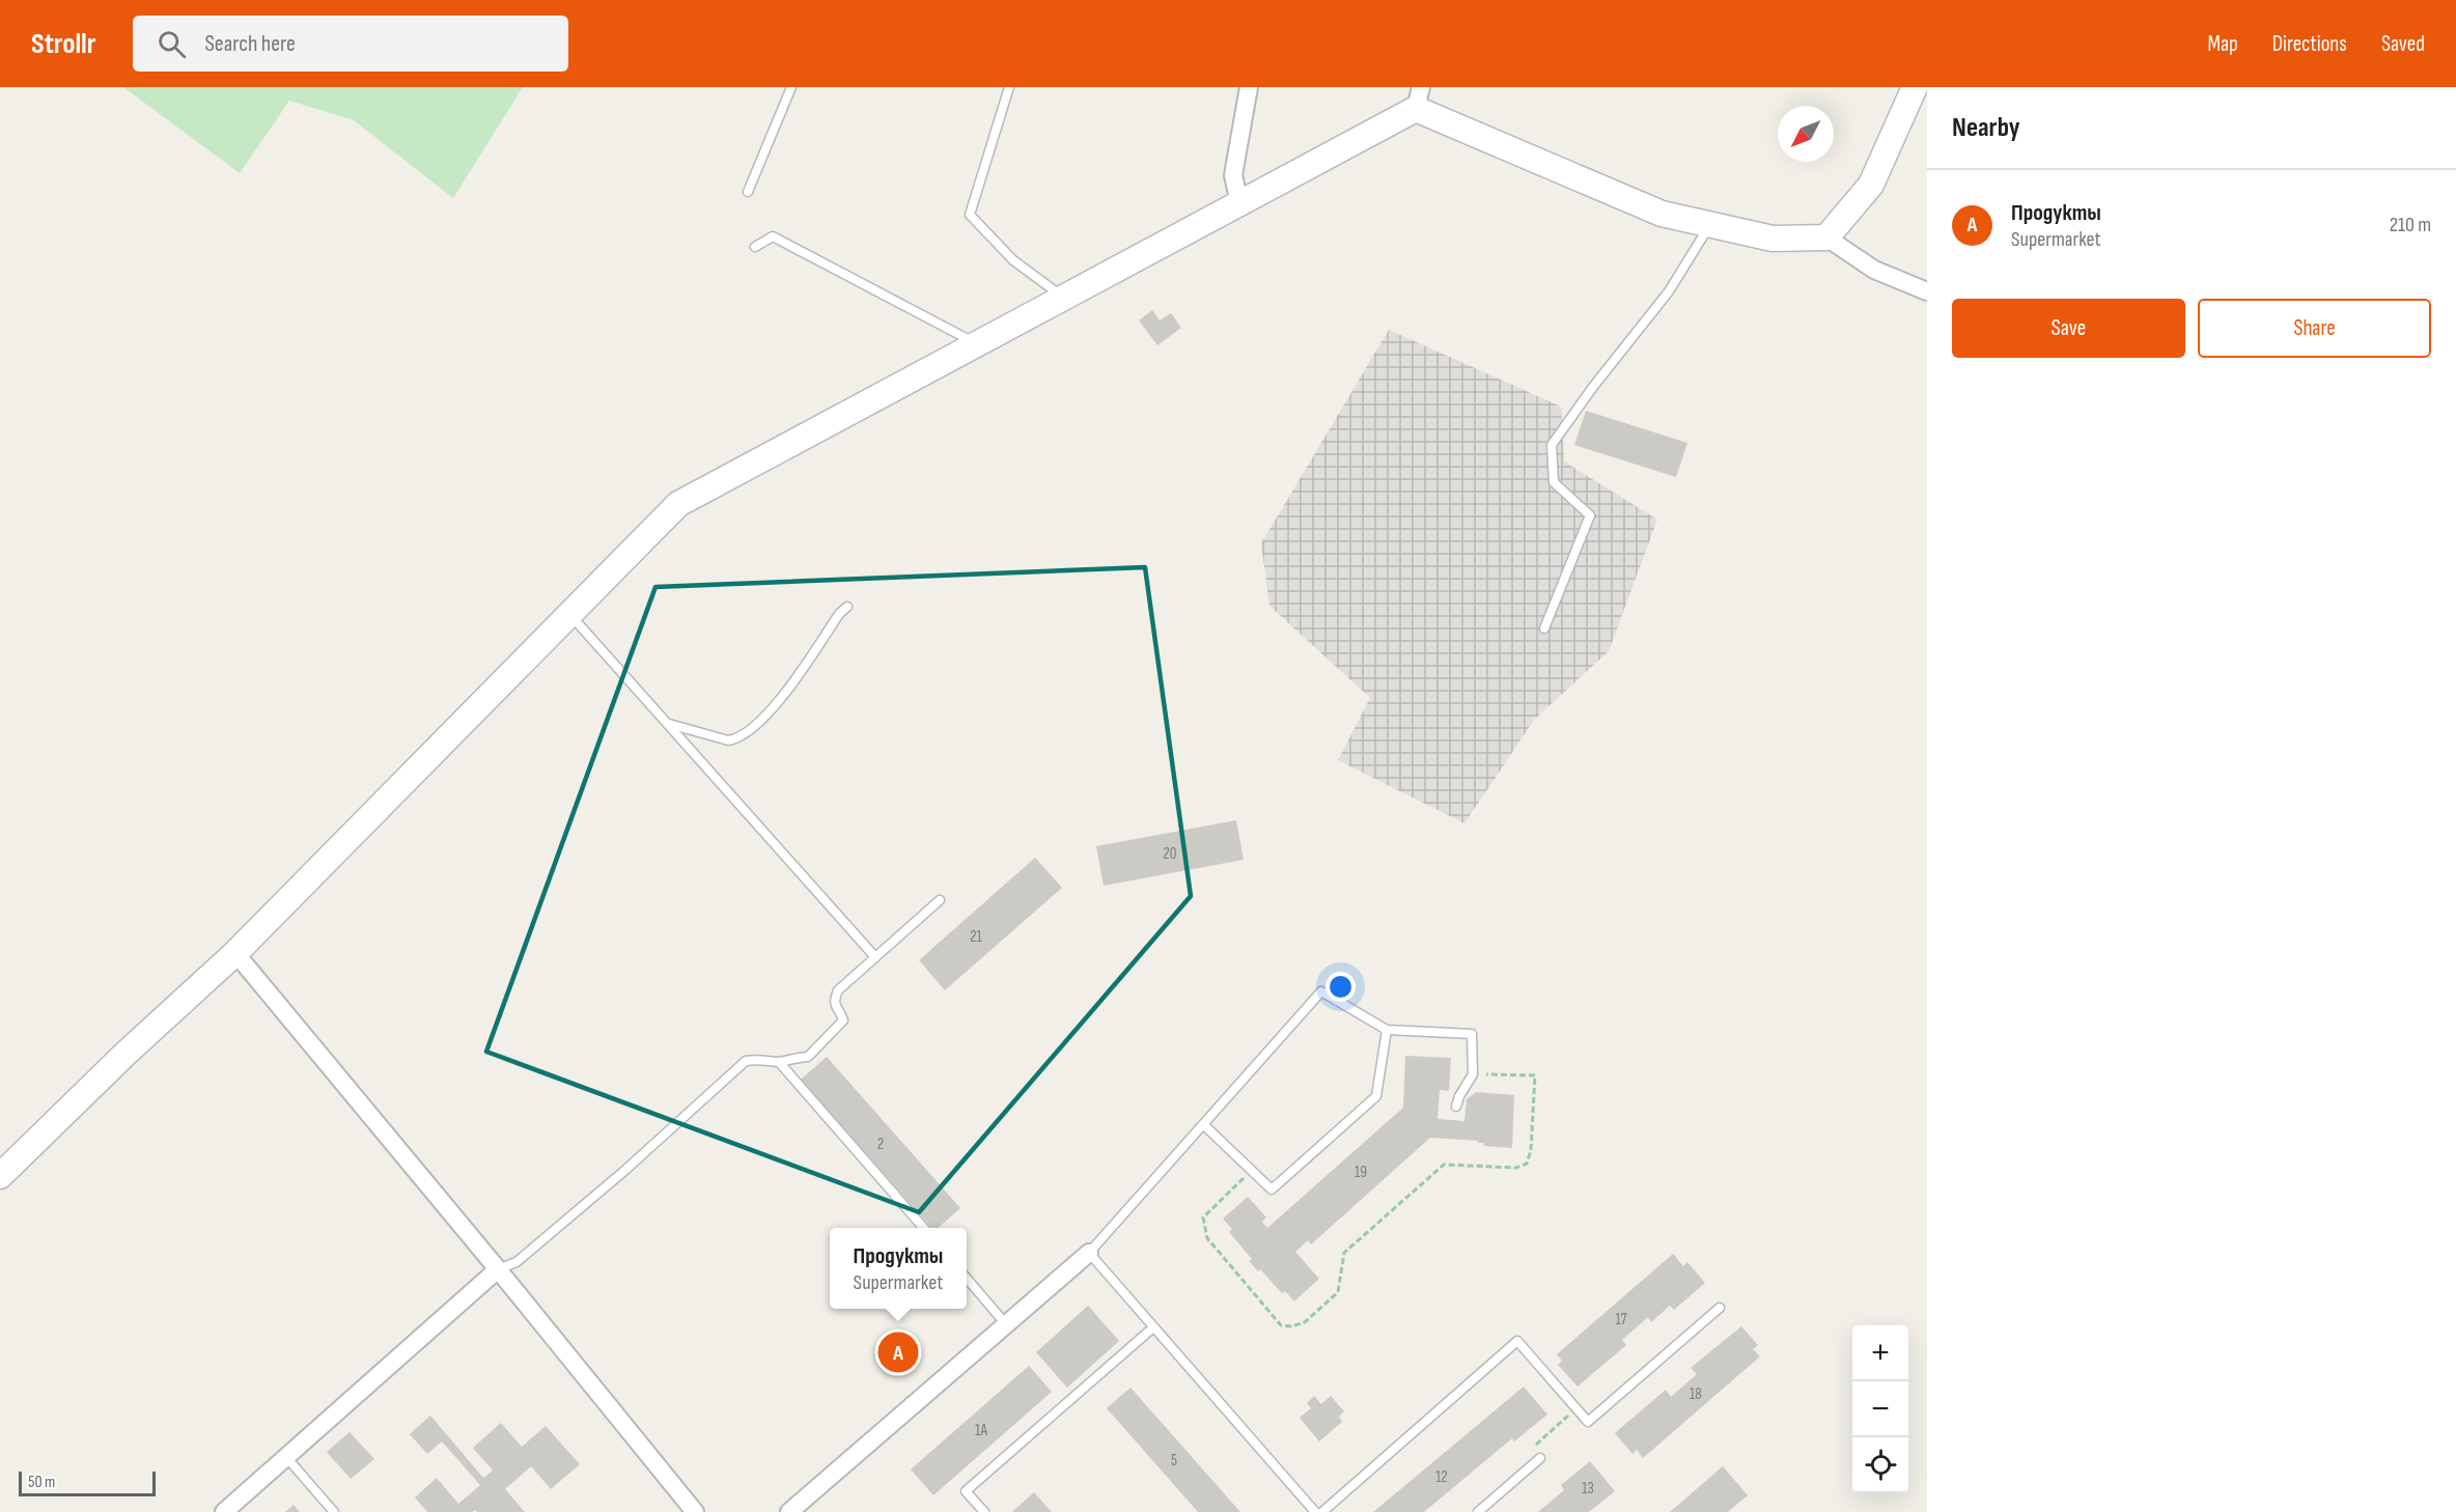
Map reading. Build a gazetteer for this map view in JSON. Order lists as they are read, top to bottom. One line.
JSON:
{"house_numbers":["20","21","2","19","17","18","1А","5","12","13"],"scale_bar":"50 m","north":"bottom left","page":{"header":"Strollr","search":"Search here","nav":["Map","Directions","Saved"],"heading":"Nearby","list":[{"mark":"A","name":"Продукты","note":"Supermarket","value":"210 m"}],"buttons":["Save","Share"],"popup":["Продукты","Supermarket"],"map_buttons":["+","−"],"pins":"A","scale":"50 m"}}
